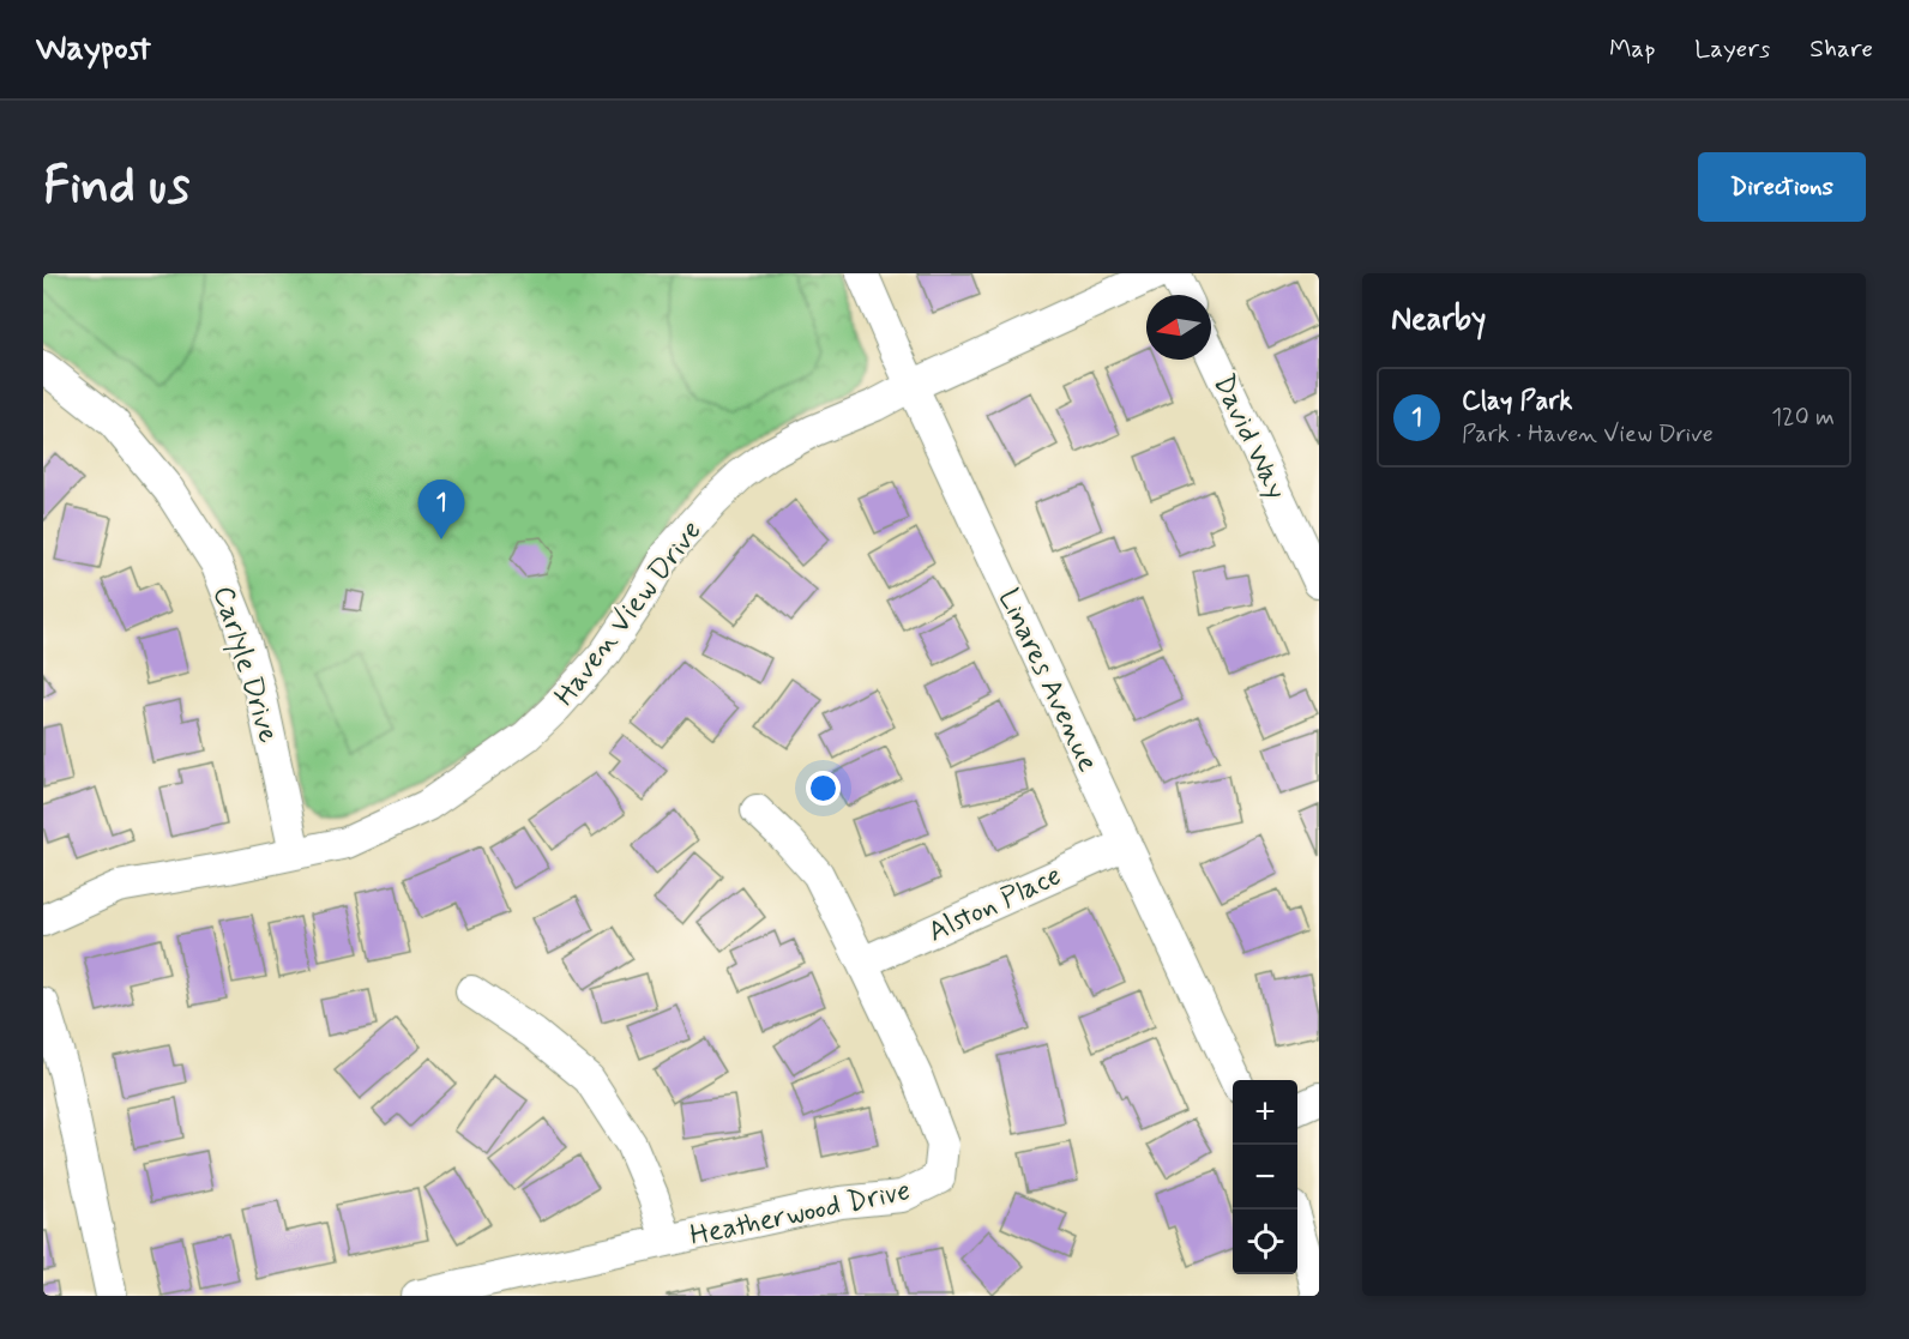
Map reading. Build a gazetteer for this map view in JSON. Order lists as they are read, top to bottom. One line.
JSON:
{"streets":{"street":["David Way","Haven View Drive","Carlyle Drive","Linares Avenue","Alston Place","Heatherwood Drive"]},"crossings":[["Haven View Drive","Carlyle Drive"],["Haven View Drive","Linares Avenue"],["Linares Avenue","Alston Place"],["Alston Place","Heatherwood Drive"]],"north":"left","page":{"header":"Waypost","nav":["Map","Layers","Share"],"buttons":"Directions","title":"Find us","heading":"Nearby","list":[{"mark":"1","name":"Clay Park","note":"Park · Haven View Drive","value":"120 m"}],"pins":"1","map_buttons":["+","−"]}}
